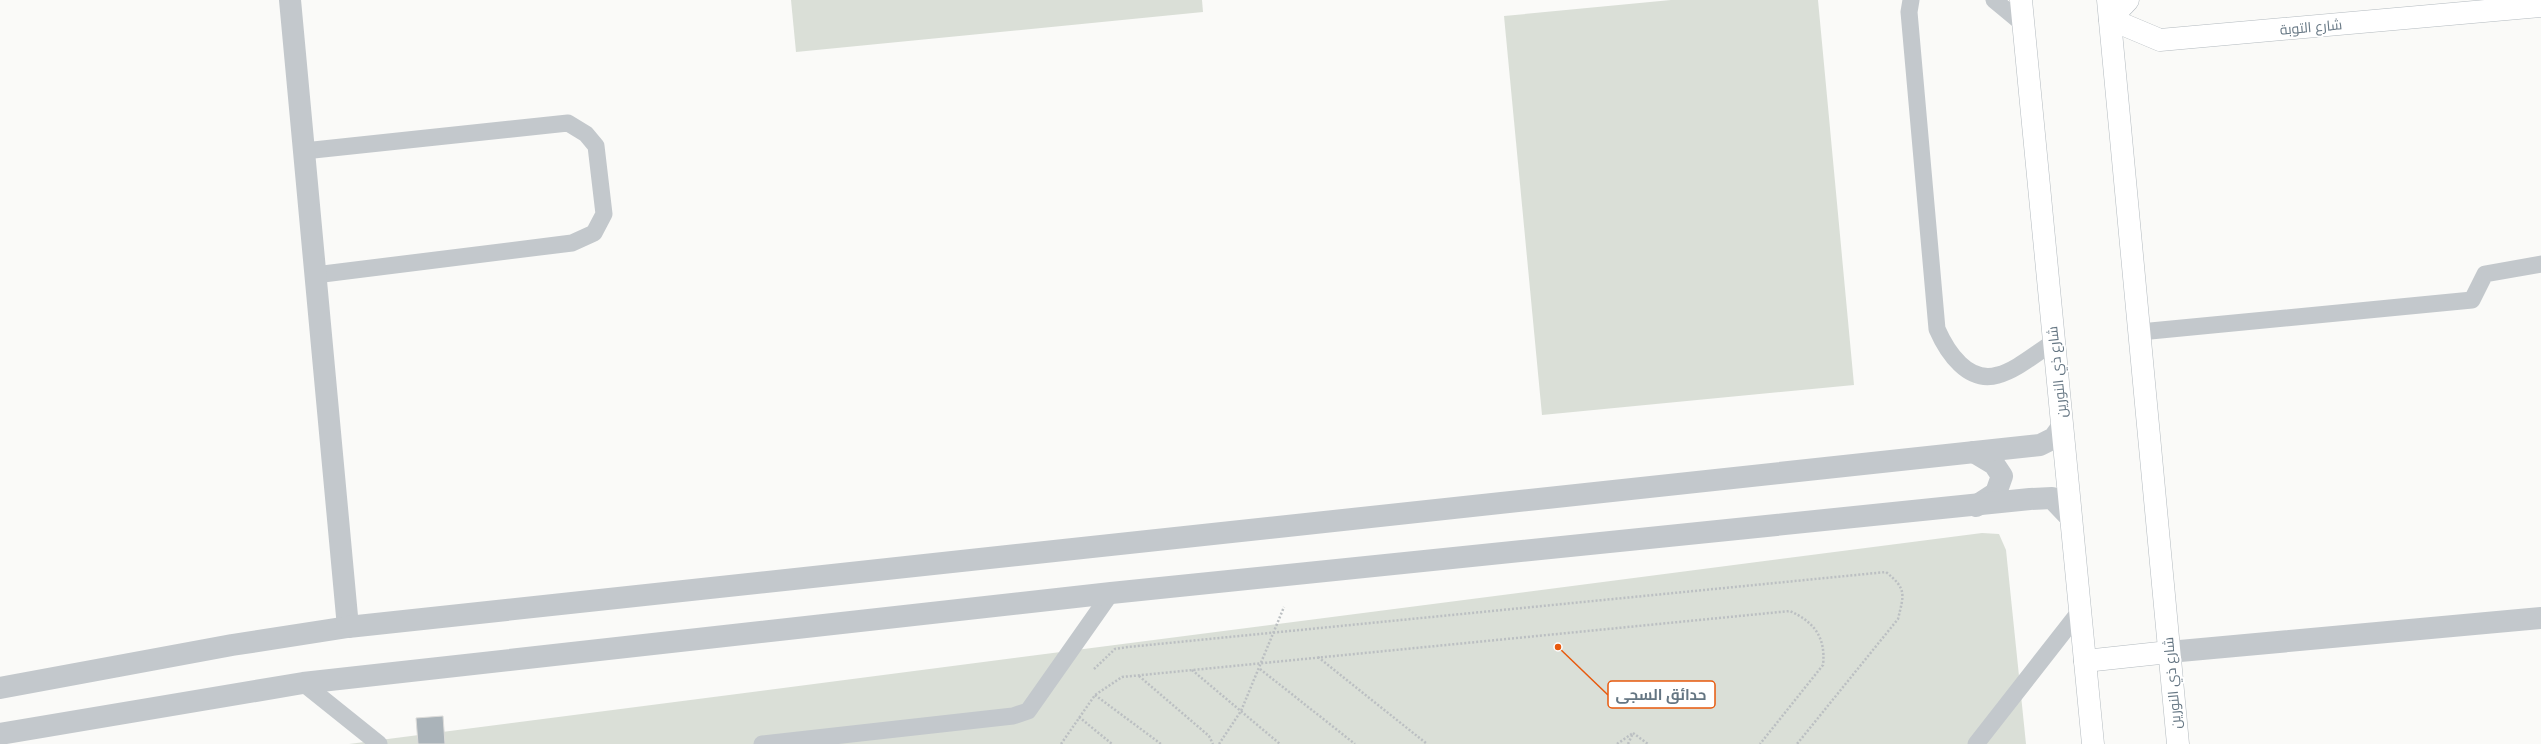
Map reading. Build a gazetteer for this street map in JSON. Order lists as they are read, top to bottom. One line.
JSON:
{"streets":{"main road":["شارع التوبة","شارع ذي النورين"]},"crossings":[["شارع التوبة","شارع ذي النورين"]],"places":["حدائق السجى"]}
